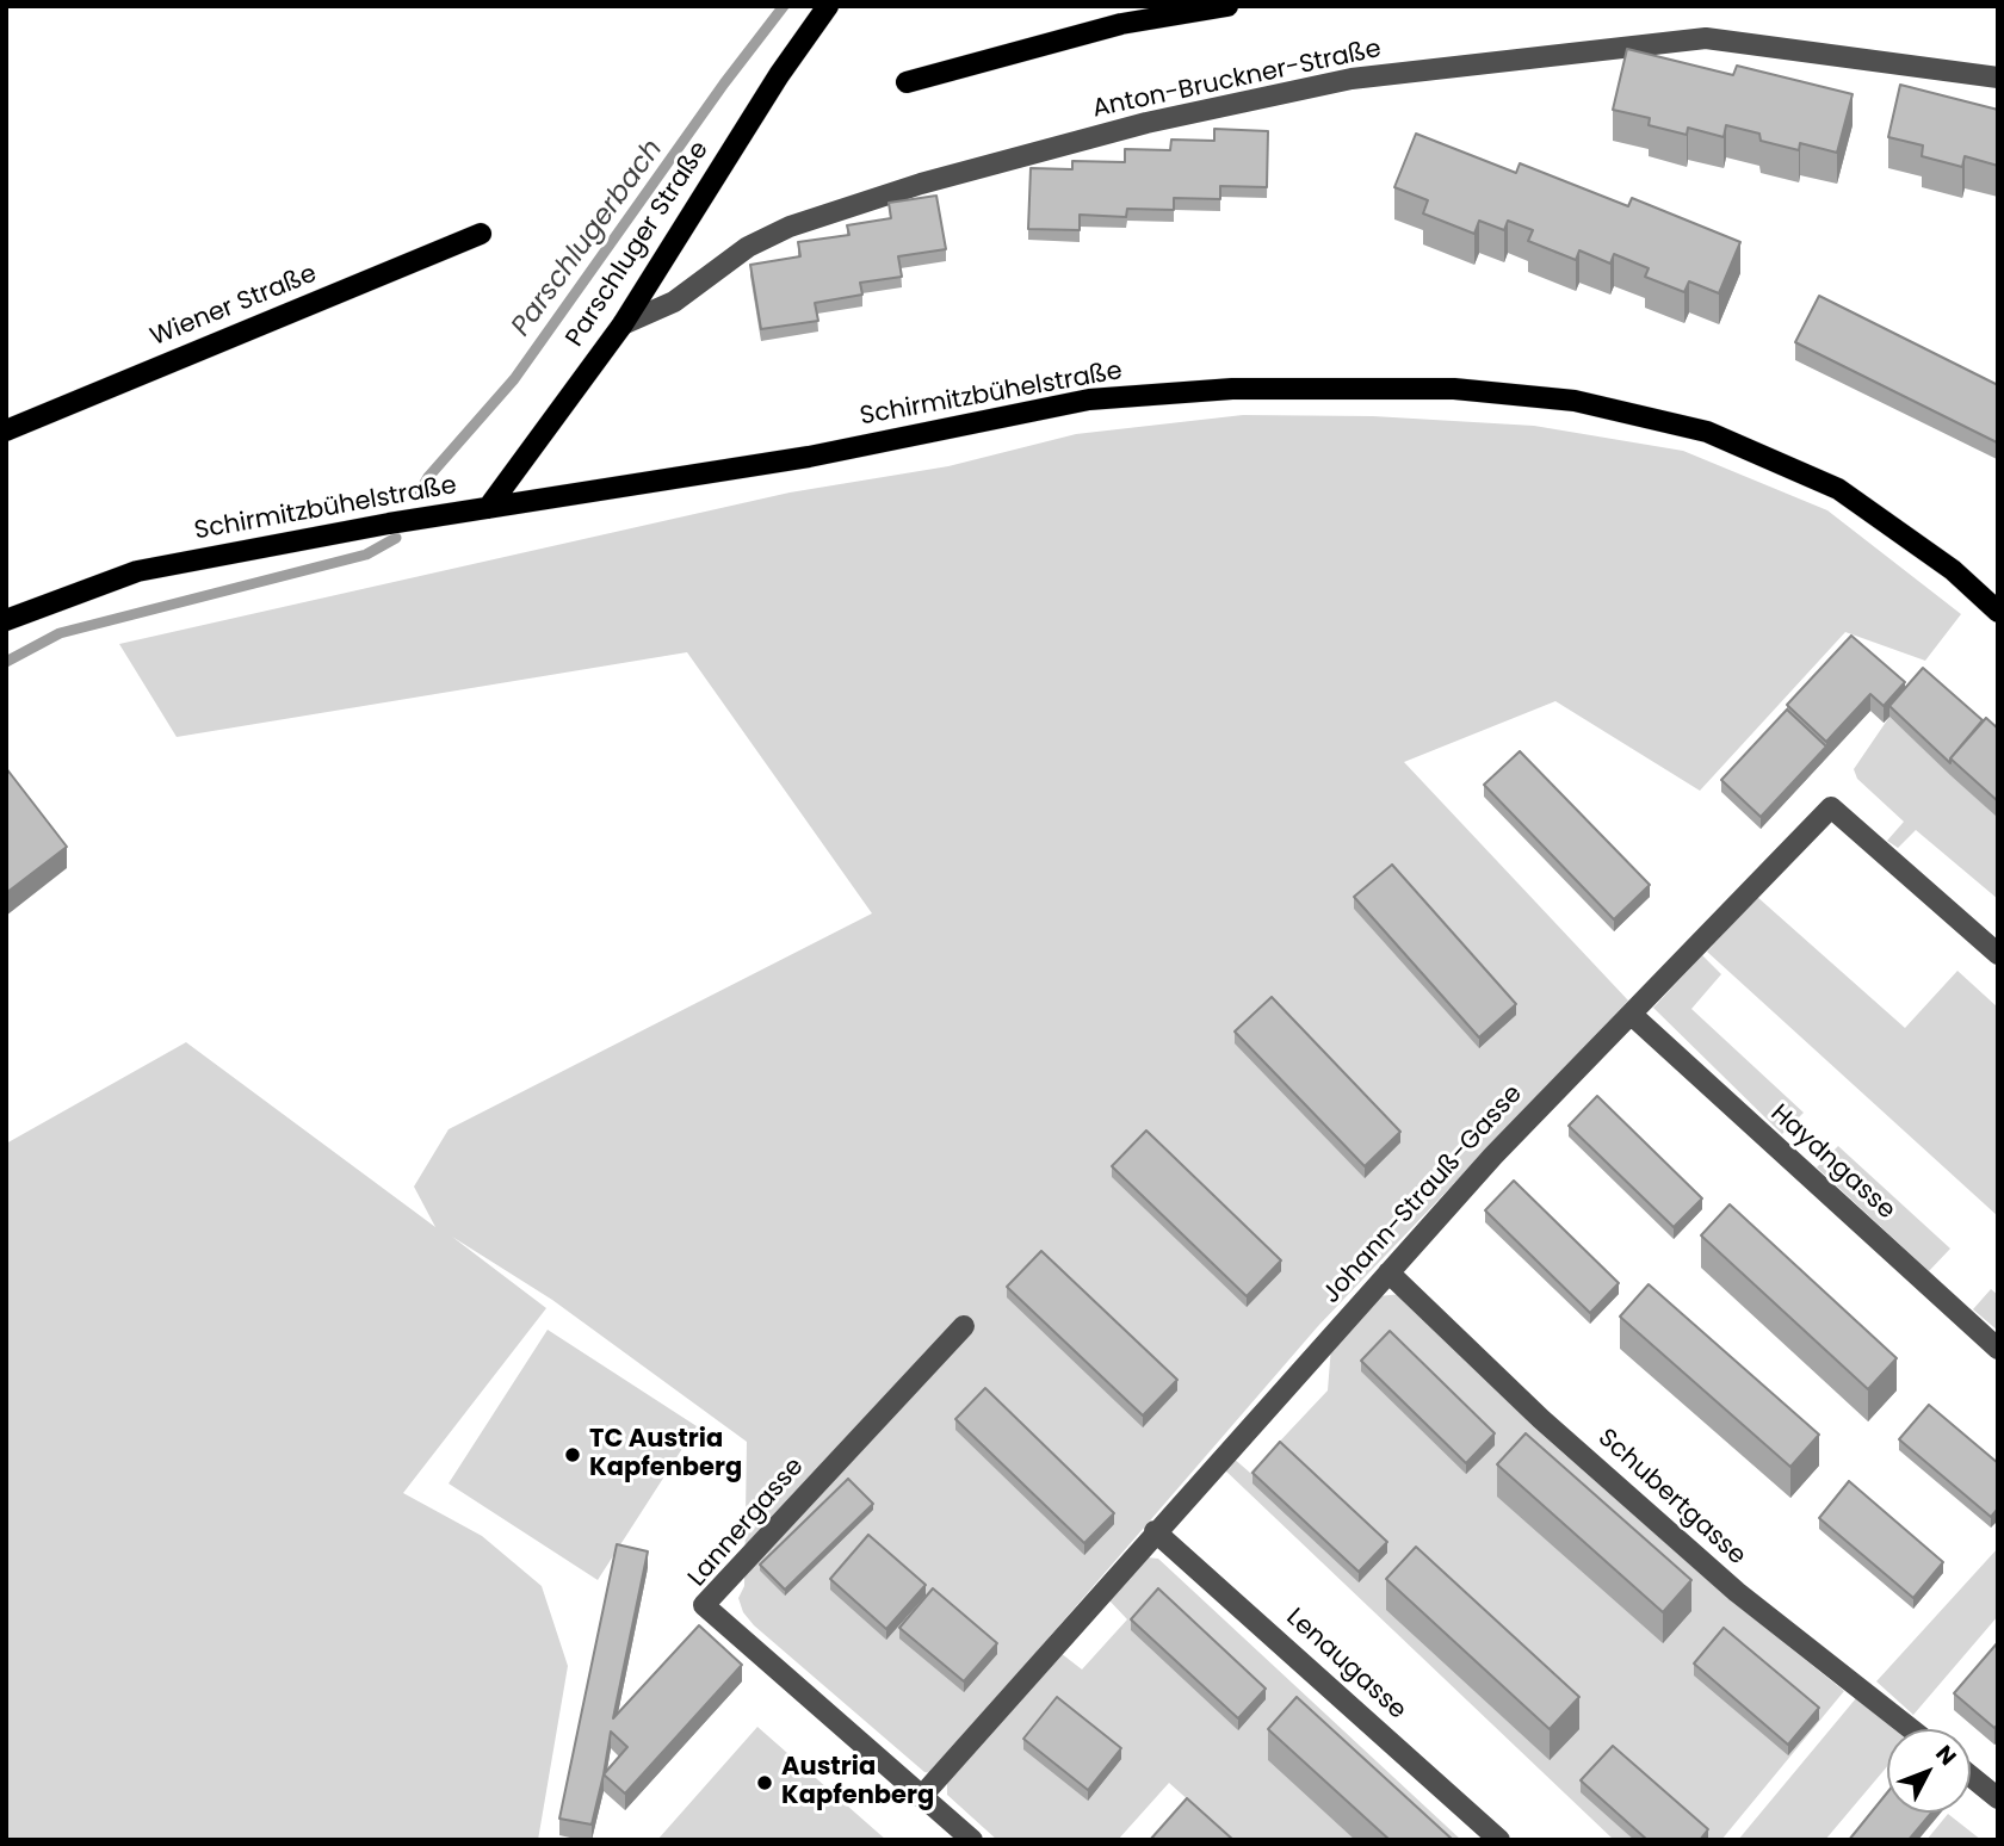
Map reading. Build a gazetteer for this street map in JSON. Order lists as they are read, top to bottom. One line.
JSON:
{"streets":{"main road":["Parschluger Straße","Wiener Straße","Schirmitzbühelstraße"],"street":["Anton-Bruckner-Straße","Haydngasse","Johann-Strauß-Gasse","Schubertgasse","Lannergasse","Lenaugasse"]},"crossings":[["Anton-Bruckner-Straße","Parschluger Straße"],["Parschluger Straße","Schirmitzbühelstraße"],["Haydngasse","Johann-Strauß-Gasse"],["Johann-Strauß-Gasse","Schubertgasse"],["Johann-Strauß-Gasse","Lannergasse"],["Johann-Strauß-Gasse","Lenaugasse"]],"water":["Parschlugerbach"],"places":["TC Austria Kapfenberg","Austria Kapfenberg"],"north":"top right"}
